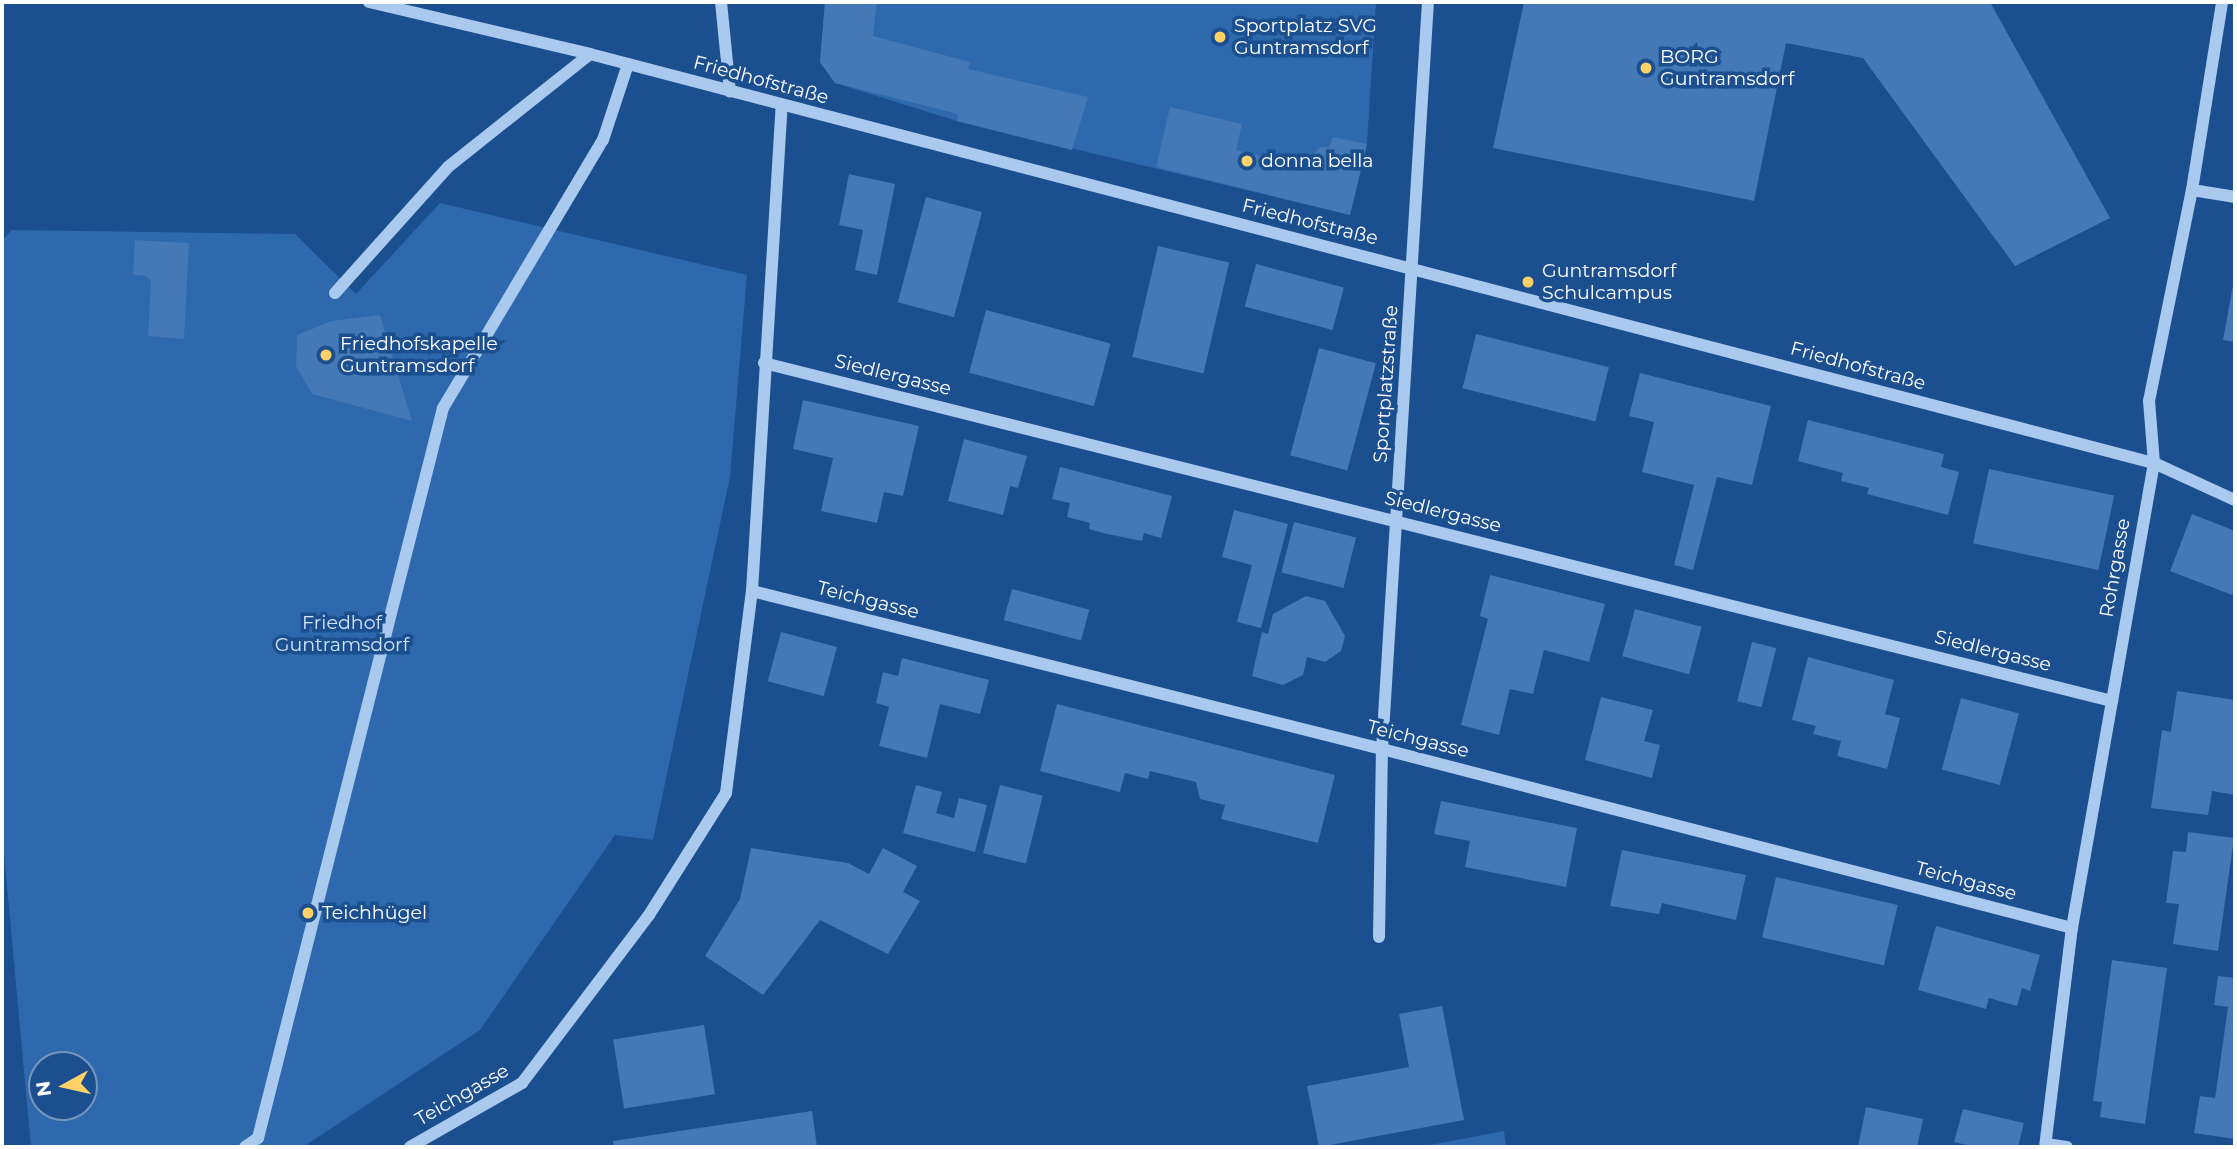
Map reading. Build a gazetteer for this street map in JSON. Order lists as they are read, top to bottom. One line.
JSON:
{"streets":{"street":["Friedhofstraße","Siedlergasse","Sportplatzstraße","Rohrgasse","Teichgasse"]},"crossings":[["Friedhofstraße","Sportplatzstraße"],["Friedhofstraße","Rohrgasse"],["Friedhofstraße","Teichgasse"],["Siedlergasse","Sportplatzstraße"],["Siedlergasse","Rohrgasse"],["Siedlergasse","Teichgasse"],["Sportplatzstraße","Teichgasse"],["Rohrgasse","Teichgasse"]],"parks":["Friedhof Guntramsdorf"],"places":["Sportplatz SVG Guntramsdorf","BORG Guntramsdorf","donna bella","Guntramsdorf Schulcampus","Friedhofskapelle Guntramsdorf","Teichhügel"],"north":"left"}
